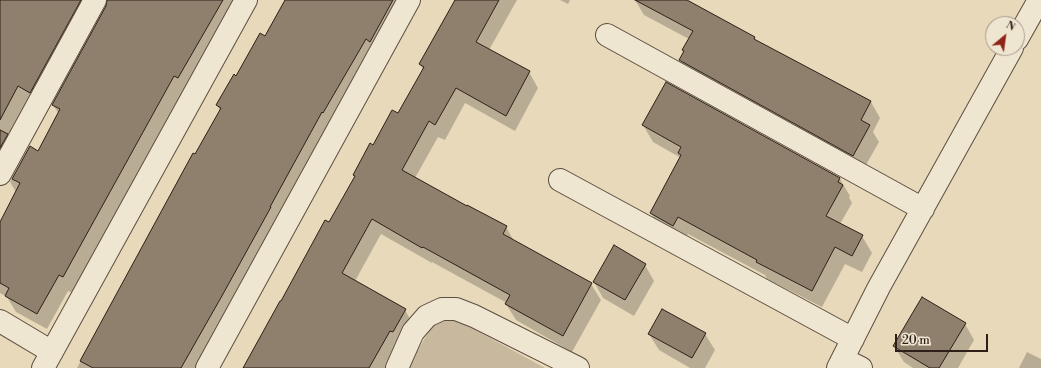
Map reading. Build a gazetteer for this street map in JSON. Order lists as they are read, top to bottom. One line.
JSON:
{"scale_bar":"20 m","north":"top right"}
